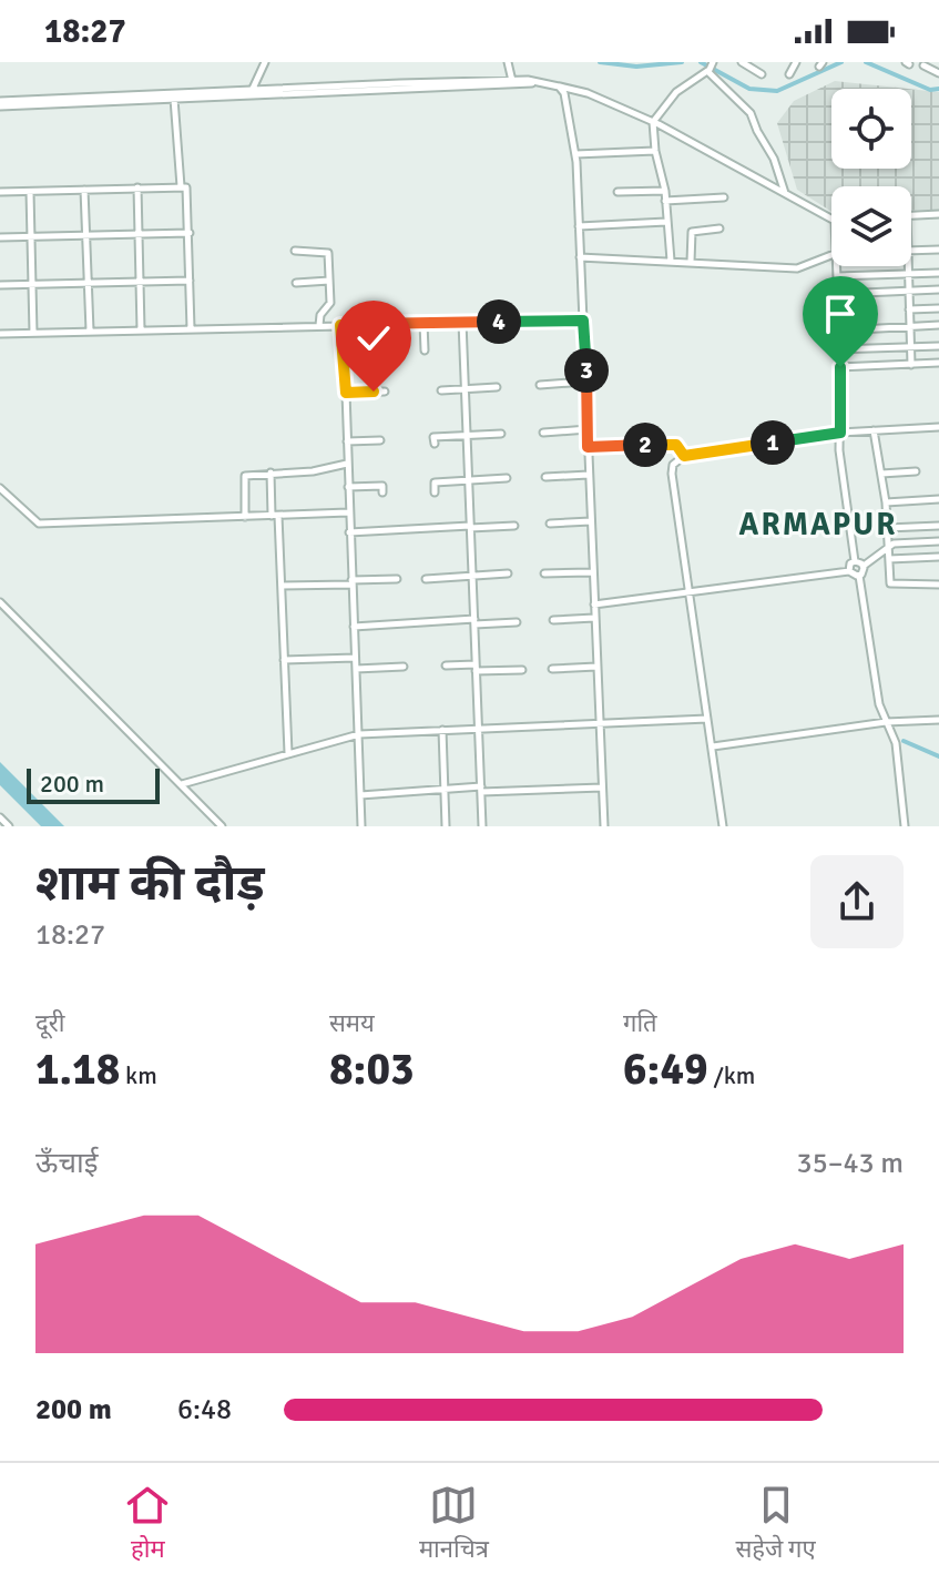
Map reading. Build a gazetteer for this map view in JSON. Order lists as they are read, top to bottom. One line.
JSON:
{"districts":["ARMAPUR"],"scale_bar":"200 m","page":{"status":"18:27","pins":["4","3","1","2"],"scale":"200 m","heading":["शाम की दौड़","18:27"],"stats":[["दूरी","1.18 km"],["समय","8:03"],["गति","6:49 /km"]],"chart":["ऊँचाई","35–43 m"],"list":[{"name":"200 m","note":"6:48"}],"tabs":["होम","मानचित्र","सहेजे गए"]}}
